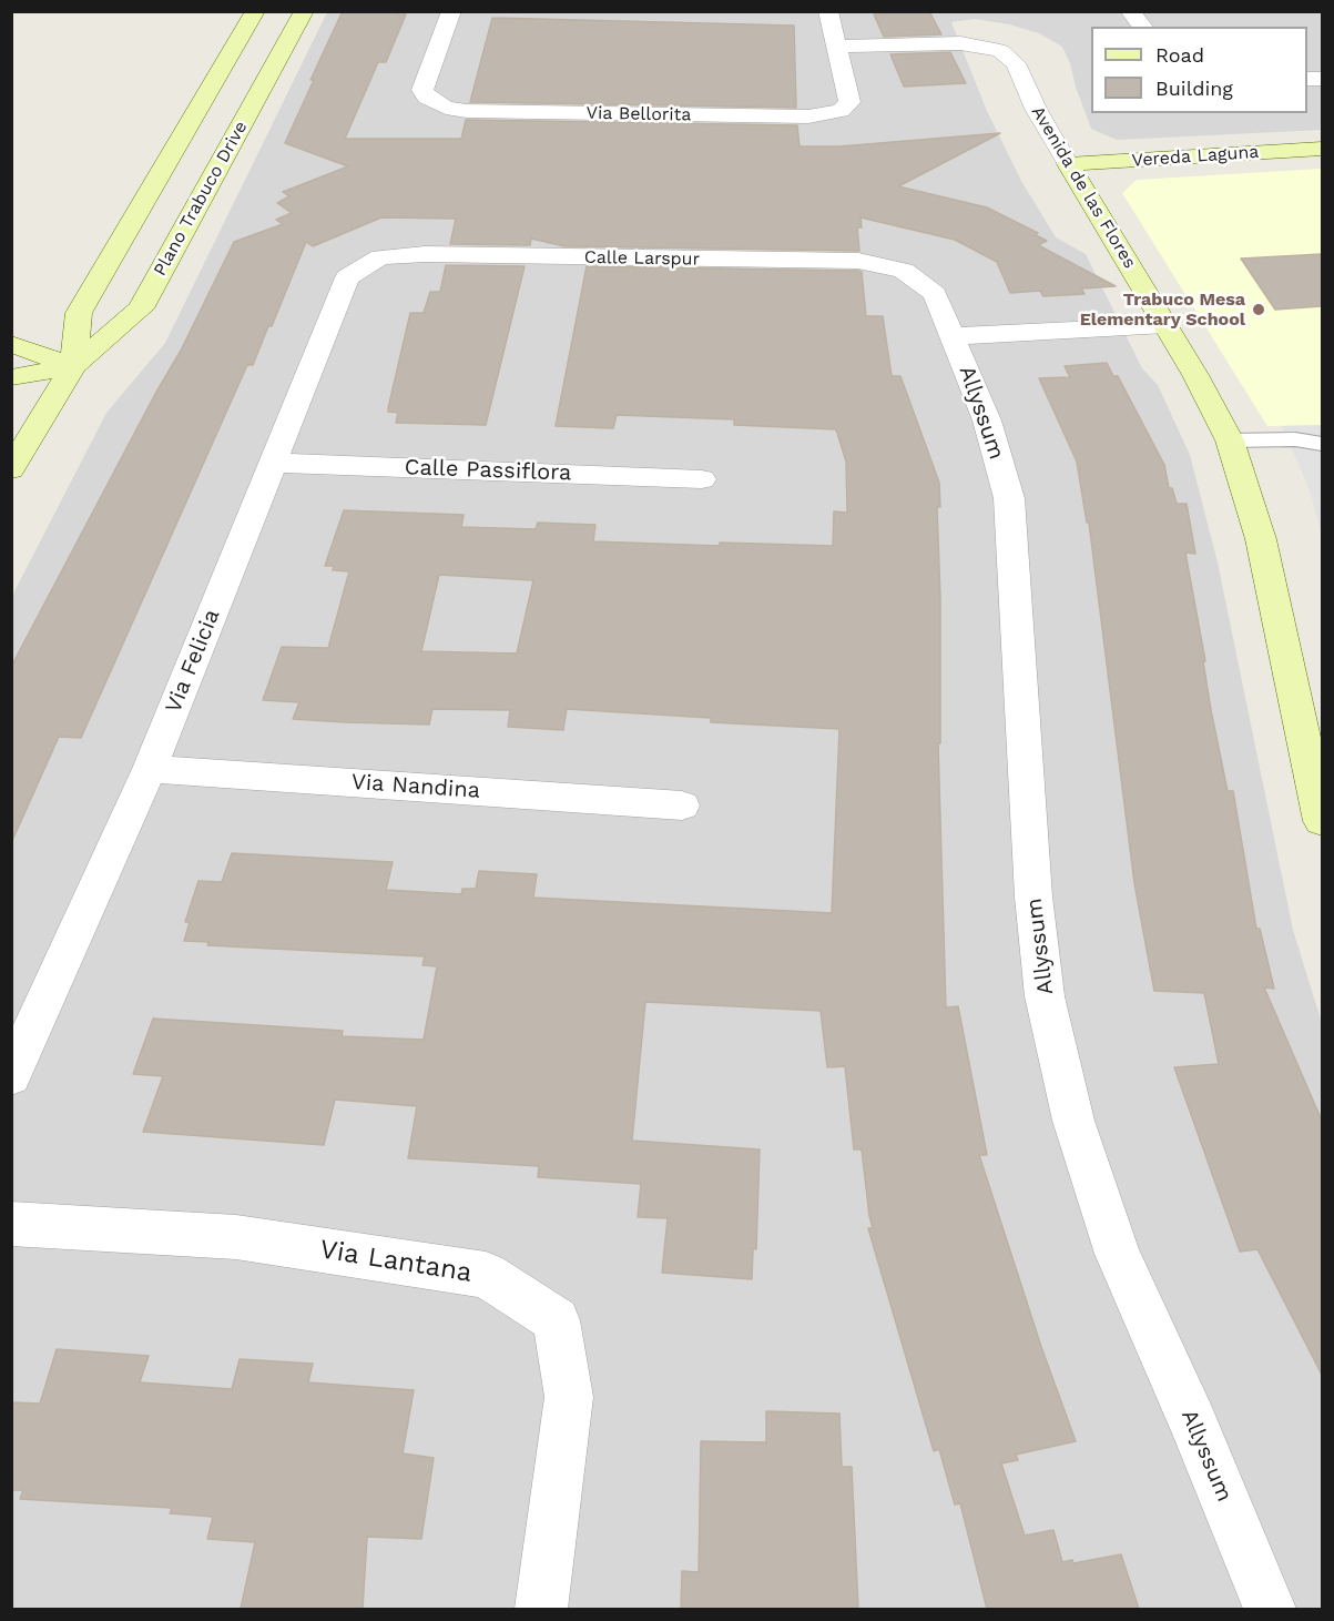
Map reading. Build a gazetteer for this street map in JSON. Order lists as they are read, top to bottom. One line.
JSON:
{"streets":{"main road":["Vereda Laguna","Avenida de las Flores","Plano Trabuco Drive"],"street":["Via Bellorita","Calle Larspur","Allyssum","Calle Passiflora","Via Felicia","Via Nandina","Via Lantana"]},"crossings":[["Via Bellorita","Avenida de las Flores"],["Vereda Laguna","Avenida de las Flores"],["Calle Larspur","Allyssum"],["Calle Larspur","Via Felicia"],["Calle Passiflora","Via Felicia"],["Via Felicia","Via Nandina"]],"places":["Trabuco Mesa Elementary School"],"legend":["Road","Building"]}
